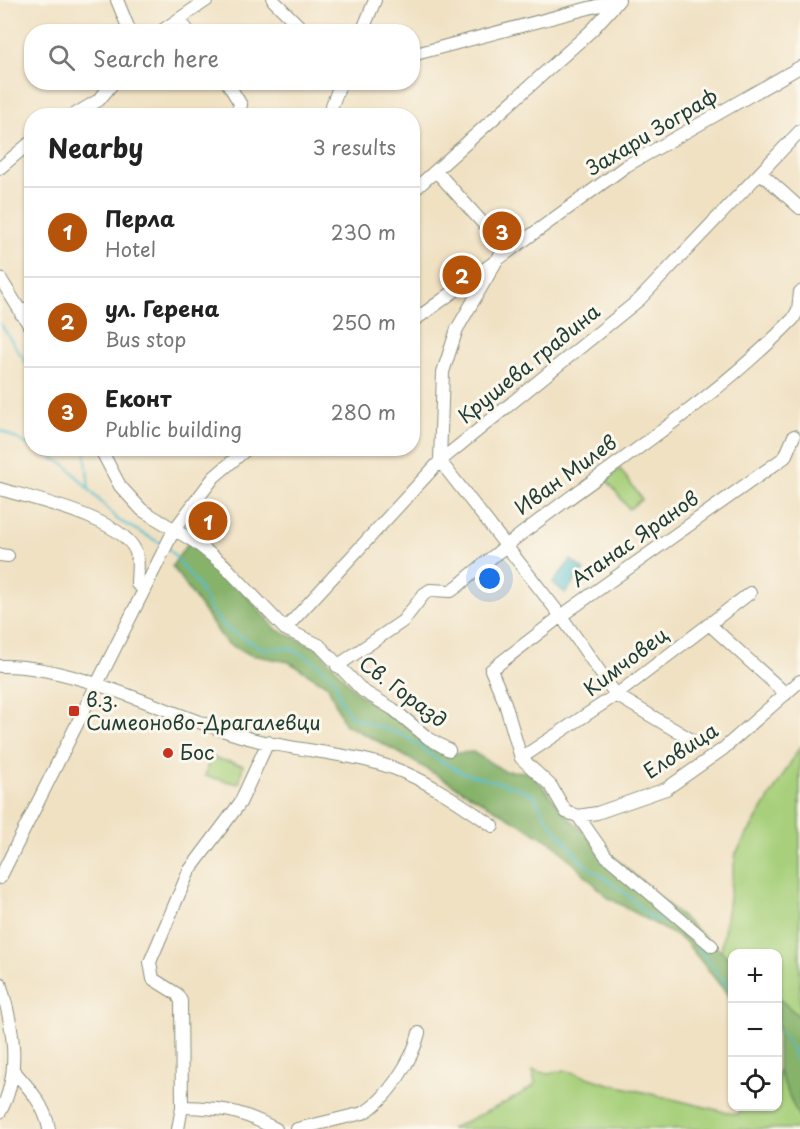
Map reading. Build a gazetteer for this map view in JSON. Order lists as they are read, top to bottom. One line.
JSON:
{"streets":{"street":["Захари Зограф","Крушева градина","Иван Милев","Атанас Яранов","Кимчовец","Св. Горазд","Еловица"]},"crossings":[["Крушева градина","Св. Горазд"],["Иван Милев","Св. Горазд"],["Атанас Яранов","Кимчовец"]],"places":{"transit":["в.з. Симеоново-Драгалевци"],"other":["Бос"]},"page":{"search":"Search here","heading":["Nearby","3 results"],"list":[{"mark":"1","name":"Перла","note":"Hotel","value":"230 m"},{"mark":"2","name":"ул. Герена","note":"Bus stop","value":"250 m"},{"mark":"3","name":"Еконт","note":"Public building","value":"280 m"}],"pins":["3","2","1"],"map_buttons":["+","−"]}}
